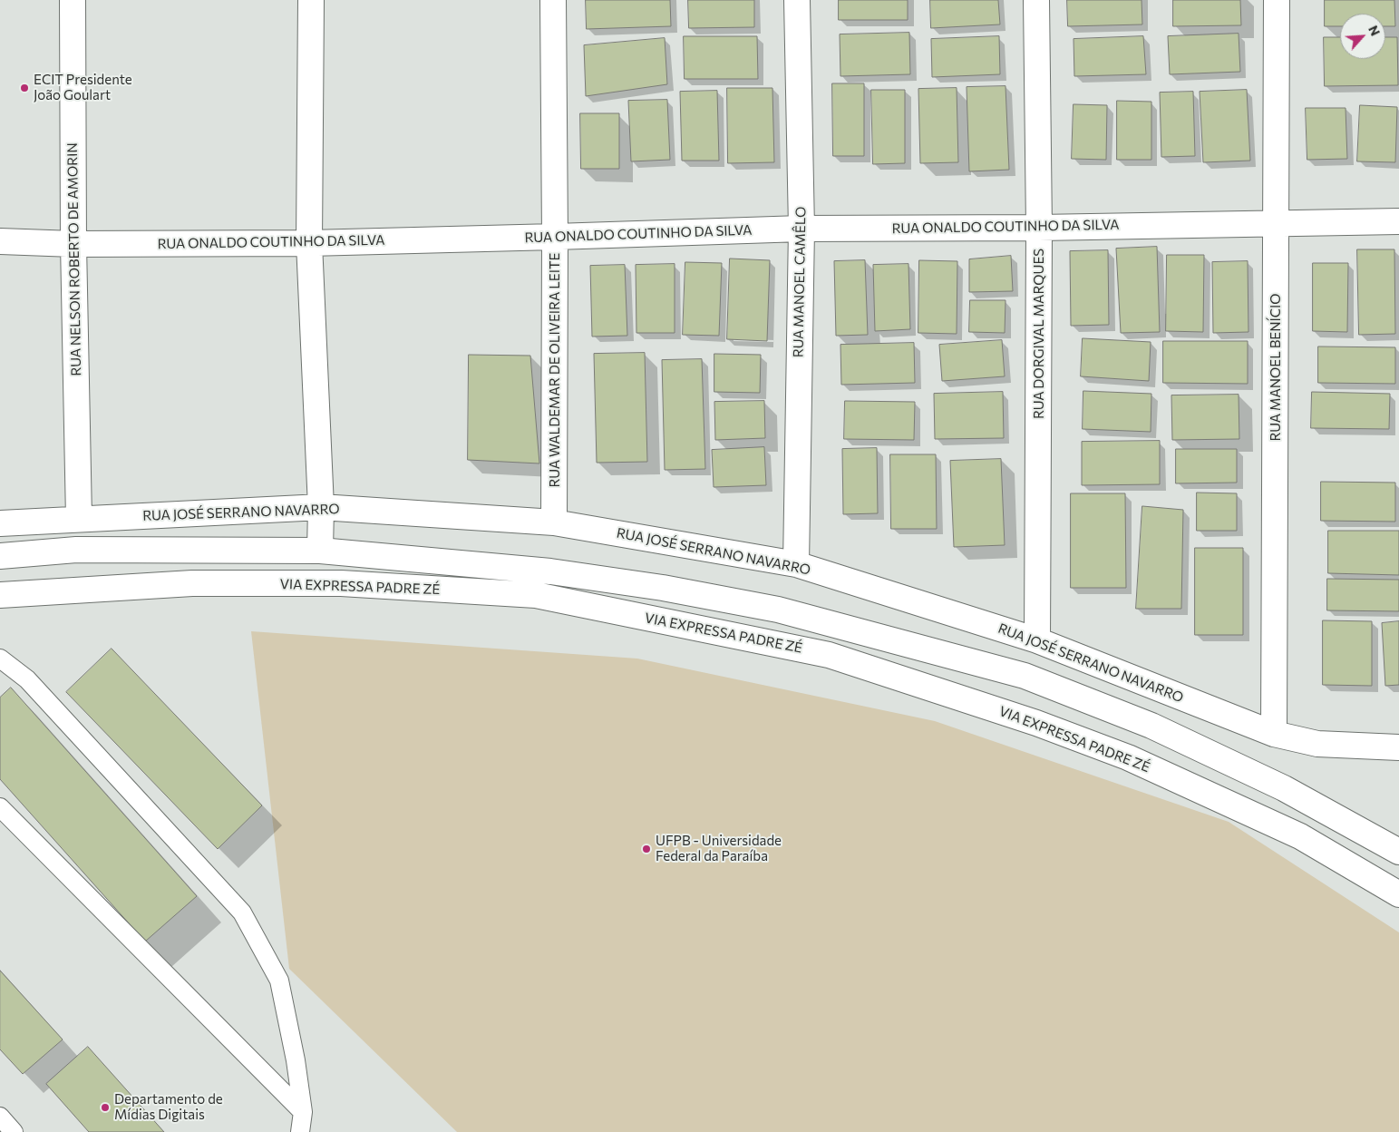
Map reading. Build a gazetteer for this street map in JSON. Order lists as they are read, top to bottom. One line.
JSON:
{"streets":{"street":["RUA ONALDO COUTINHO DA SILVA","RUA NELSON ROBERTO DE AMORIN","RUA MANOEL CAMÊLO","RUA DORGIVAL MARQUES","RUA MANOEL BENÍCIO","RUA WALDEMAR DE OLIVEIRA LEITE","RUA JOSÉ SERRANO NAVARRO","VIA EXPRESSA PADRE ZÉ"]},"crossings":[["RUA ONALDO COUTINHO DA SILVA","RUA NELSON ROBERTO DE AMORIN"],["RUA ONALDO COUTINHO DA SILVA","RUA MANOEL CAMÊLO"],["RUA ONALDO COUTINHO DA SILVA","RUA DORGIVAL MARQUES"],["RUA ONALDO COUTINHO DA SILVA","RUA MANOEL BENÍCIO"],["RUA ONALDO COUTINHO DA SILVA","RUA WALDEMAR DE OLIVEIRA LEITE"],["RUA NELSON ROBERTO DE AMORIN","RUA JOSÉ SERRANO NAVARRO"],["RUA MANOEL CAMÊLO","RUA JOSÉ SERRANO NAVARRO"],["RUA DORGIVAL MARQUES","RUA JOSÉ SERRANO NAVARRO"],["RUA MANOEL BENÍCIO","RUA JOSÉ SERRANO NAVARRO"],["RUA WALDEMAR DE OLIVEIRA LEITE","RUA JOSÉ SERRANO NAVARRO"]],"places":["ECIT Presidente João Goulart","UFPB - Universidade Federal da Paraíba","Departamento de Mídias Digitais"],"north":"top right"}
